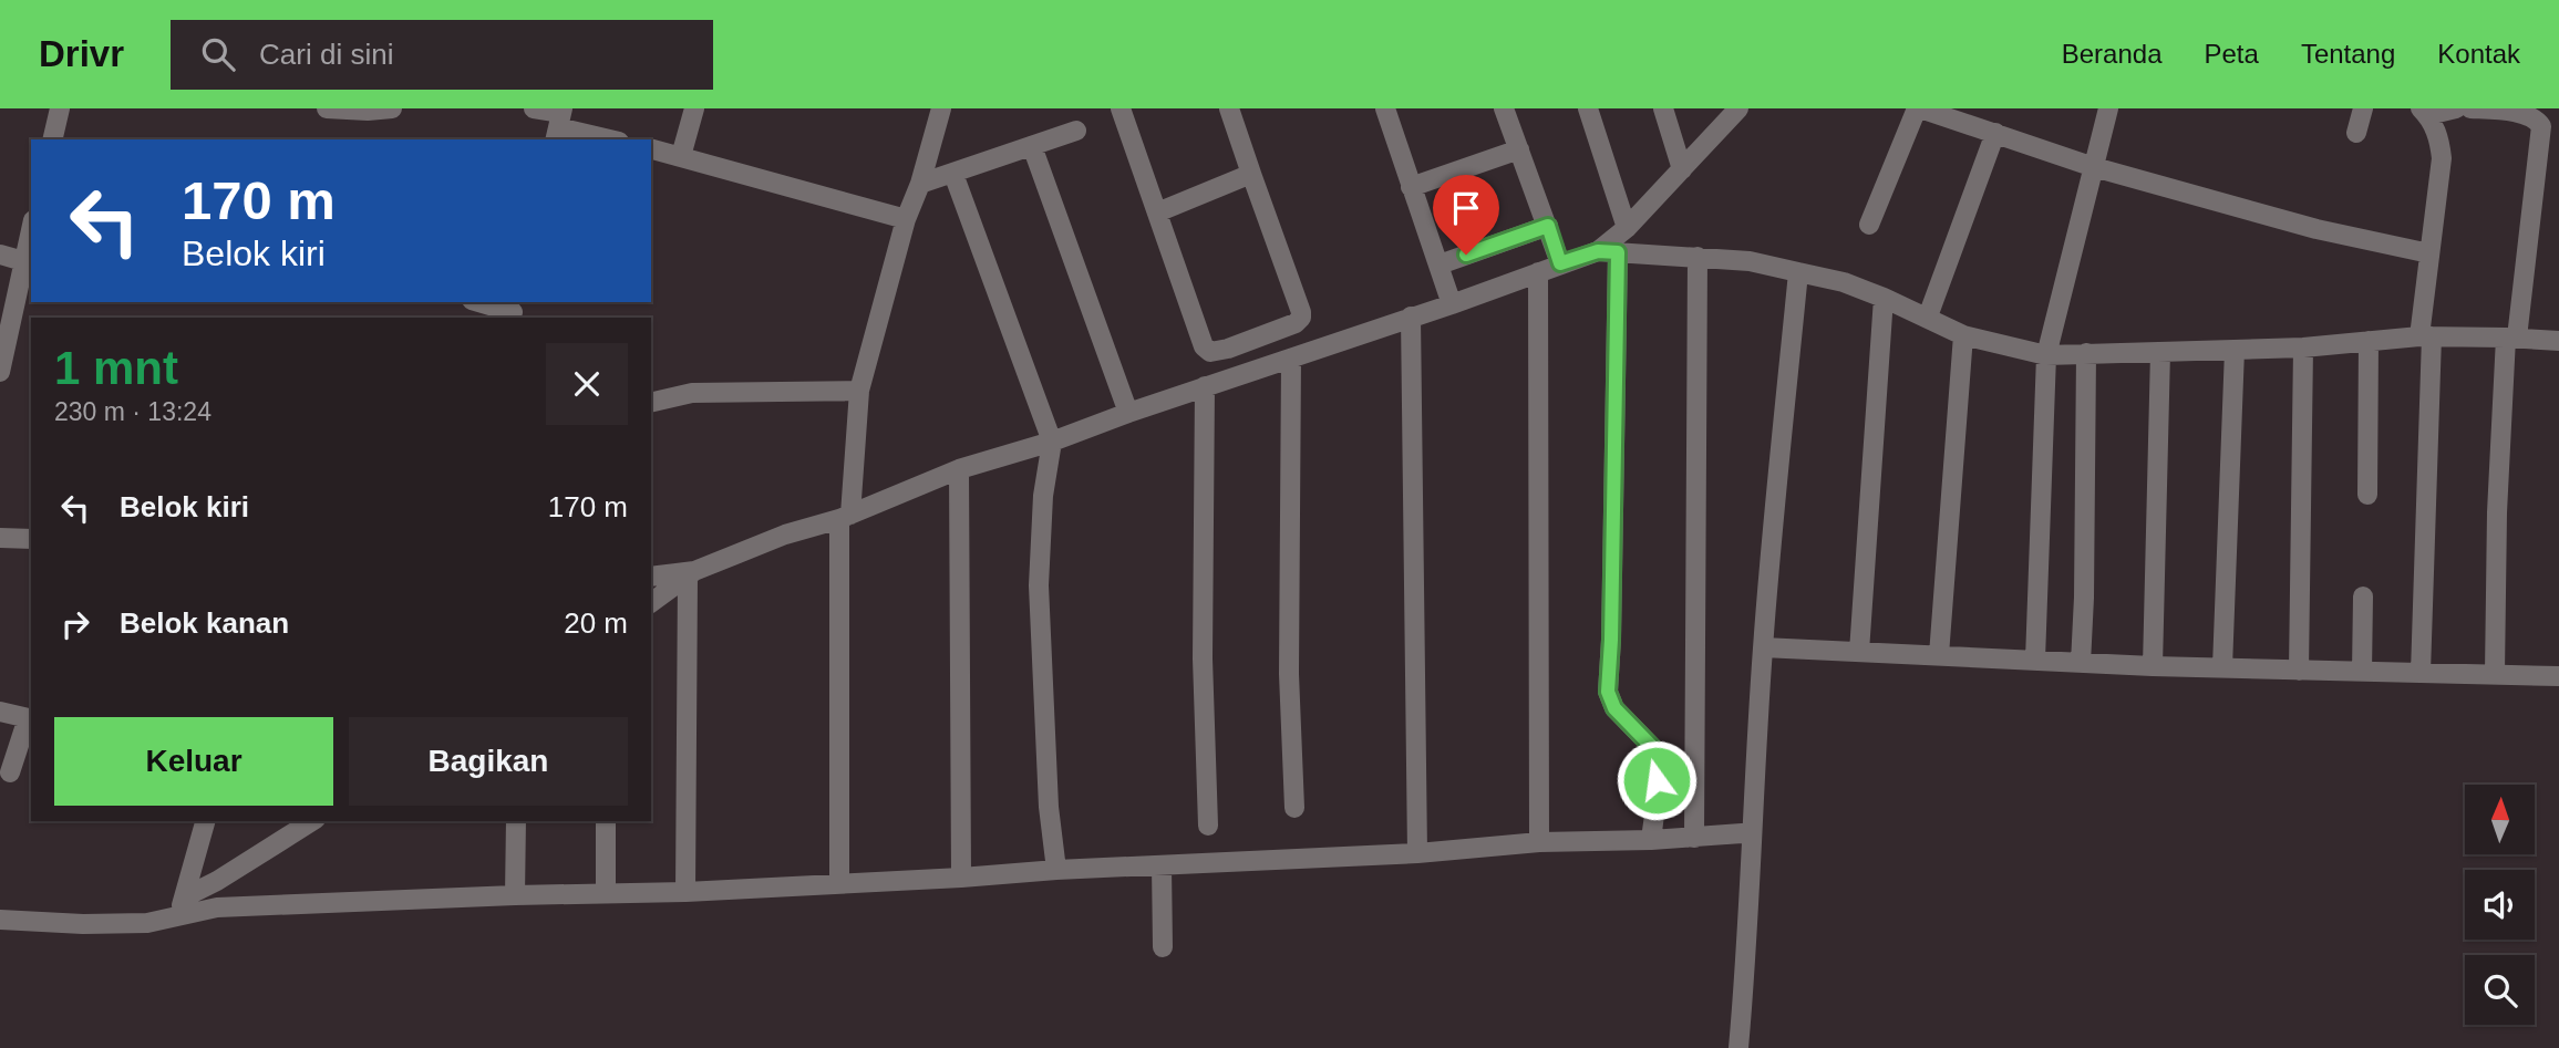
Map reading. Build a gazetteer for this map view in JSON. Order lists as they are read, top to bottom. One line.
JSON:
{"north":"top","page":{"header":"Drivr","search":"Cari di sini","nav":["Beranda","Peta","Tentang","Kontak"],"turn":["170 m","Belok kiri"],"heading":["1 mnt","230 m · 13:24"],"list":[{"name":"Belok kiri","value":"170 m"},{"name":"Belok kanan","value":"20 m"}],"buttons":["Keluar","Bagikan"]}}
